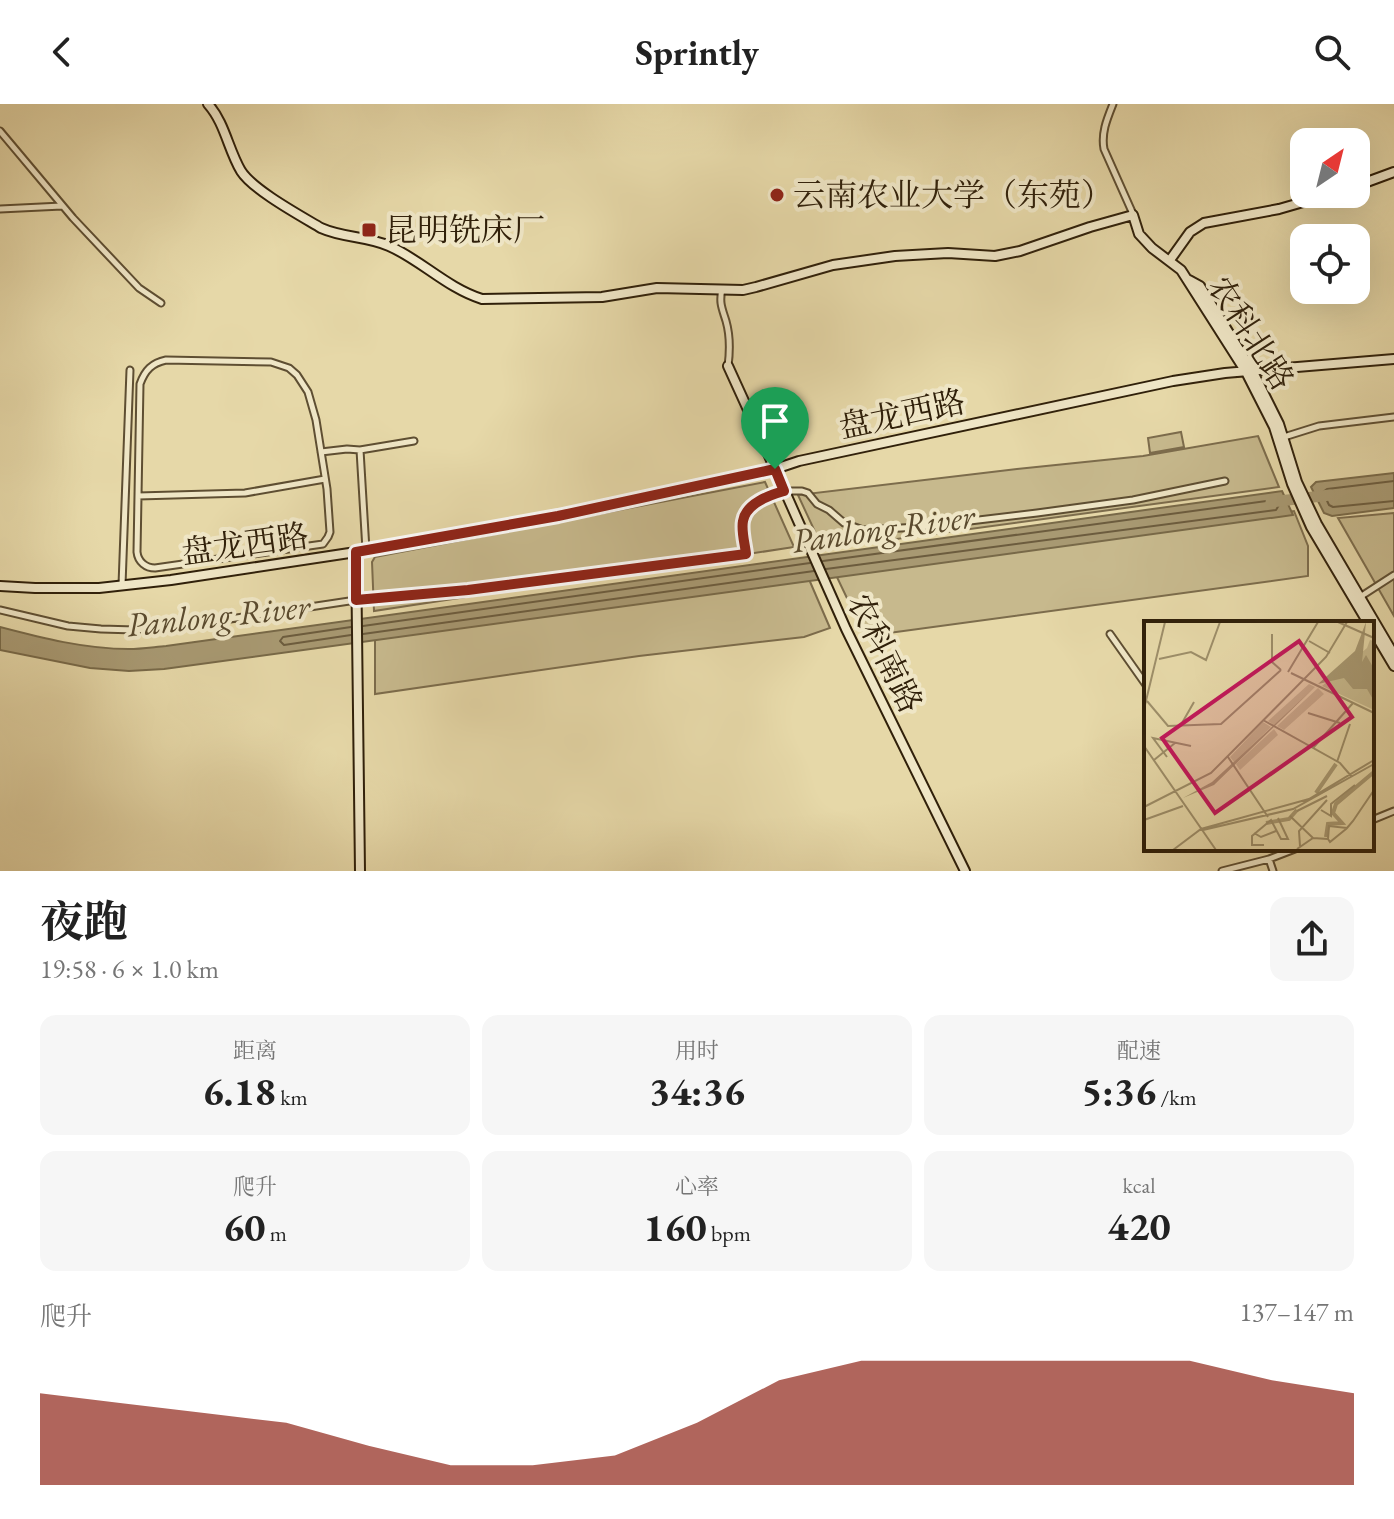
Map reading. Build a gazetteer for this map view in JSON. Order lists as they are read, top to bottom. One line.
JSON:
{"streets":{"street":["农科北路","盘龙西路","农科南路"]},"crossings":[["农科北路","盘龙西路"],["盘龙西路","农科南路"]],"water":["Panlong River"],"places":{"other":["云南农业大学（东苑）"],"transit":["昆明铣床厂"]},"north":"top right","page":{"header":"Sprintly","heading":["夜跑","19:58 · 6 × 1.0 km"],"stats":[["距离","6.18 km"],["用时","34:36"],["配速","5:36 /km"],["爬升","60 m"],["心率","160 bpm"],["kcal","420"]],"chart":["爬升","137–147 m"]}}
